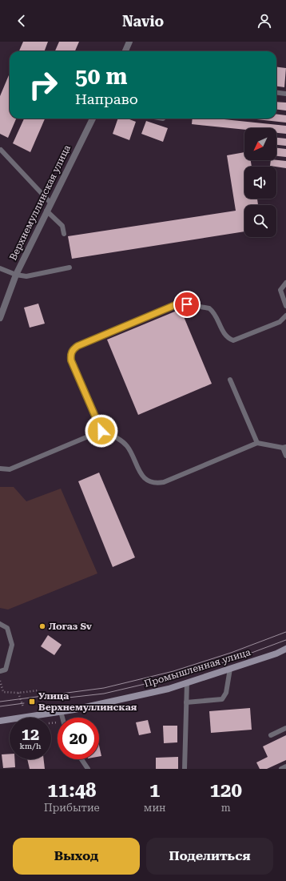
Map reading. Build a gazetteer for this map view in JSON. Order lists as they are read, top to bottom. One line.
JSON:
{"streets":{"street":["Верхнемуллинская улица","Промышленная улица"]},"places":{"other":["Логаз Sv"],"transit":["Улица Верхнемуллинская"]},"north":"bottom left","page":{"header":"Navio","turn":["50 m","Направо"],"speed":"12 km/h","limit":"20","eta":["11:48","Прибытие","1","мин","120","m"],"buttons":["Выход","Поделиться"]}}
